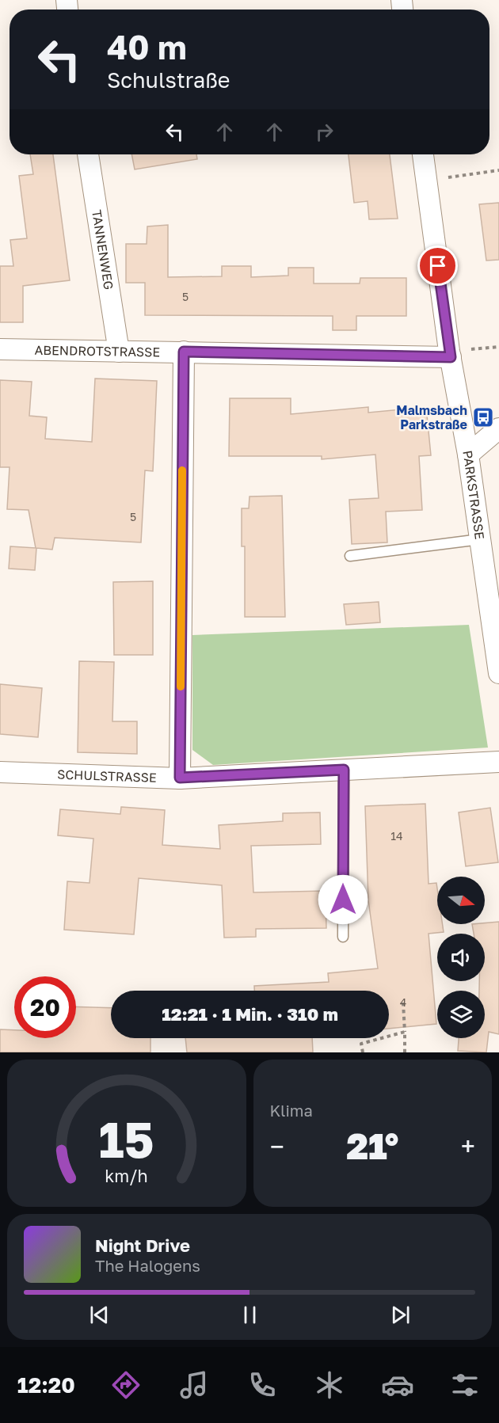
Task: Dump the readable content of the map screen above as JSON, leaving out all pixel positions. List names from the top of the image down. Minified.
{"streets":{"street":["TANNENWEG","ABENDROTSTRASSE","PARKSTRASSE","SCHULSTRASSE"]},"crossings":[["TANNENWEG","ABENDROTSTRASSE"],["ABENDROTSTRASSE","PARKSTRASSE"]],"places":{"bus stop":["Malmsbach Parkstraße"]},"house_numbers":["5","5","14","4"],"north":"right","page":{"turn":["40 m","Schulstraße"],"limit":"20","trip":"12:21 · 1 Min. · 310 m","tile":"Klima","heat":["−","21°","+"],"song":["Night Drive","The Halogens"],"tabs":"12:20","gauge":["15","km/h"]}}
